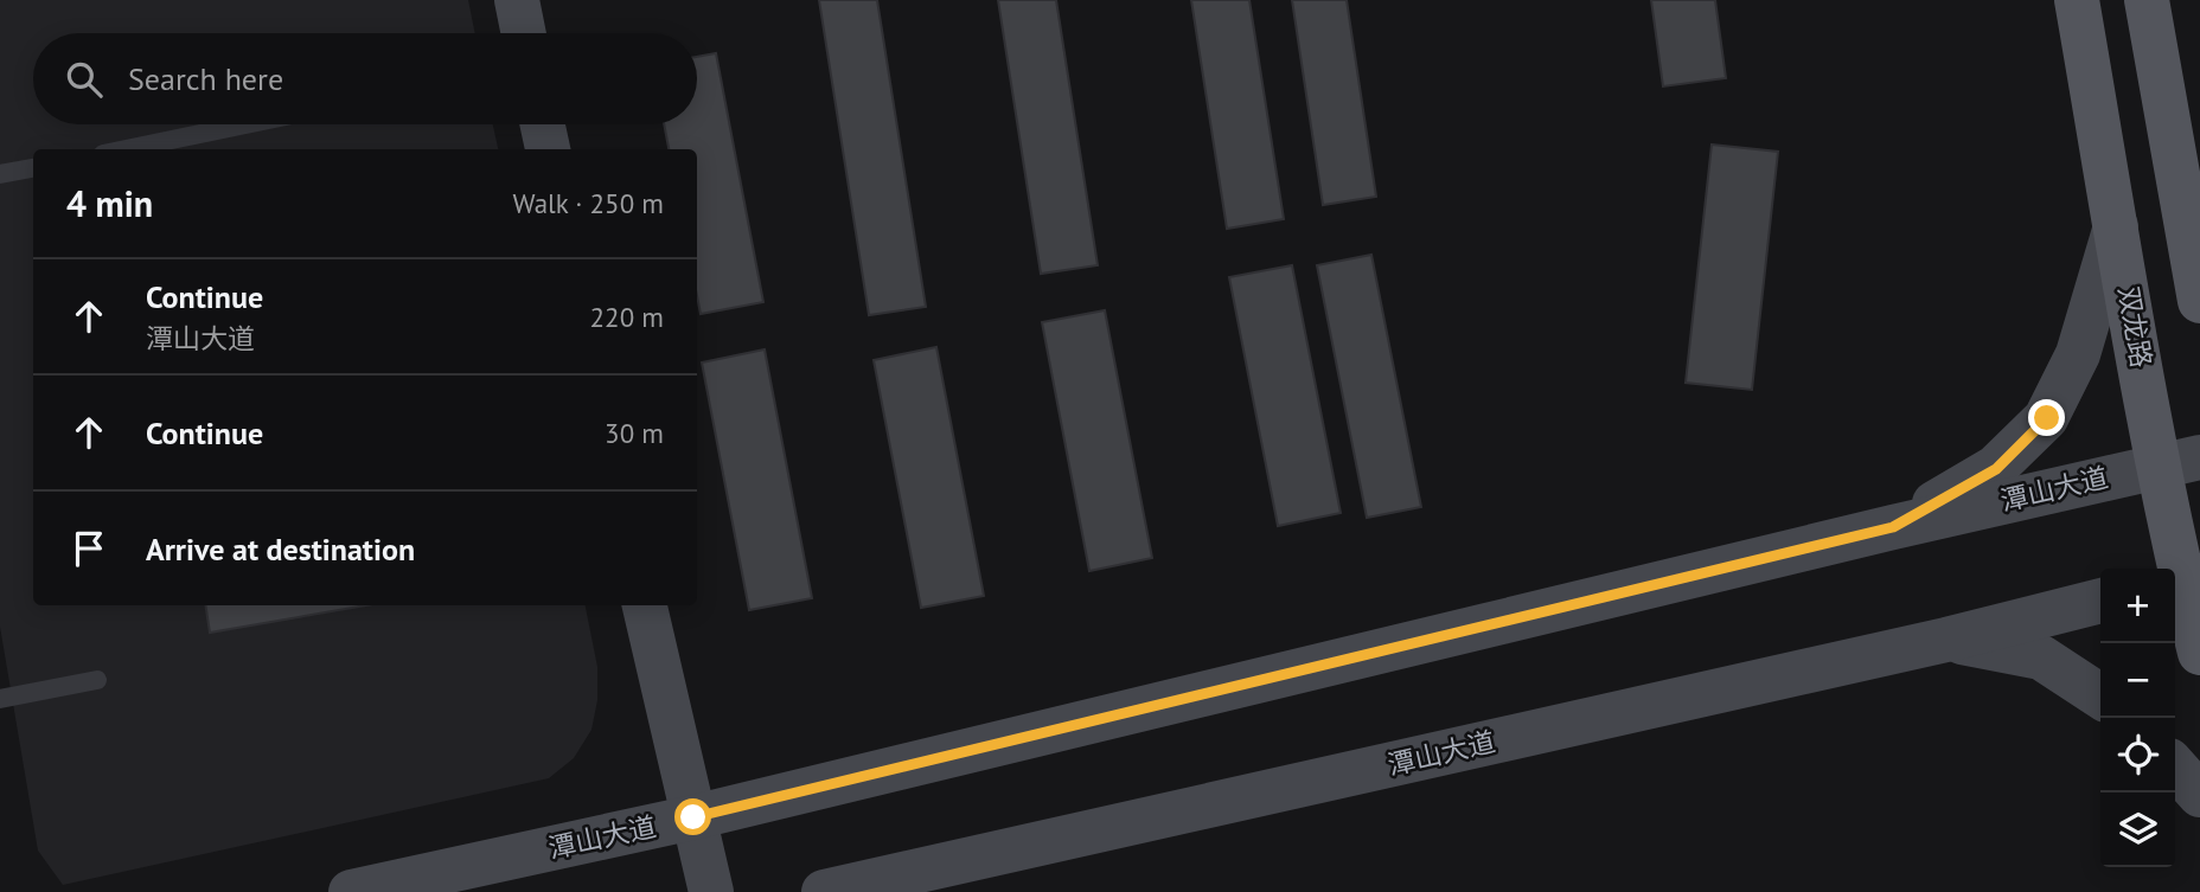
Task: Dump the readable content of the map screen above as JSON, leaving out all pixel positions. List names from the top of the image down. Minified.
{"streets":{"main road":["双龙路","潭山大道"]},"crossings":[["双龙路","潭山大道"]],"page":{"search":"Search here","heading":["4 min","Walk · 250 m"],"list":[["Continue","潭山大道","220 m"],["Continue","30 m"],"Arrive at destination"],"map_buttons":["+","−"]}}
